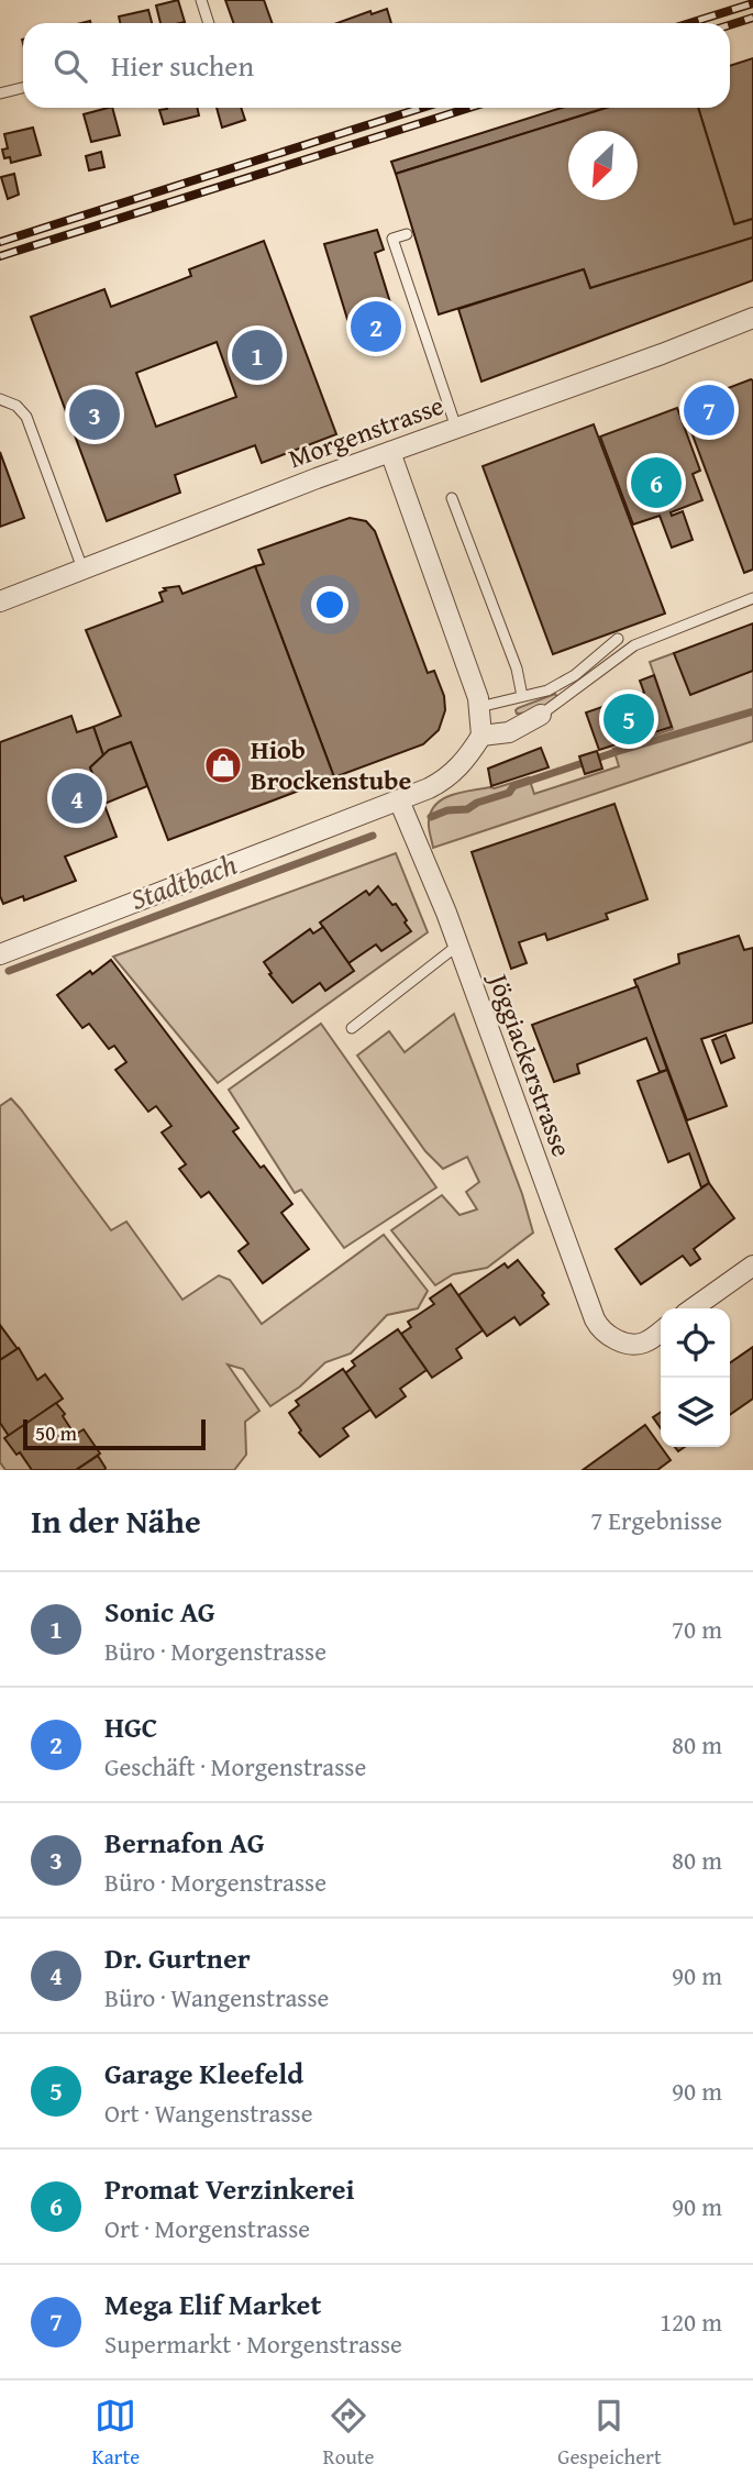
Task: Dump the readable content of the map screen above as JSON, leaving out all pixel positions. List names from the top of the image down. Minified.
{"streets":{"street":["Morgenstrasse","Jöggiackerstrasse"]},"water":["Stadtbach"],"places":{"shop":["Hiob Brockenstube"]},"scale_bar":"50 m","north":"bottom left","page":{"search":"Hier suchen","pins":["2","1","7","3","6","5","4"],"scale":"50 m","heading":["In der Nähe","7 Ergebnisse"],"list":[{"mark":"1","name":"Sonic AG","note":"Büro · Morgenstrasse","value":"70 m"},{"mark":"2","name":"HGC","note":"Geschäft · Morgenstrasse","value":"80 m"},{"mark":"3","name":"Bernafon AG","note":"Büro · Morgenstrasse","value":"80 m"},{"mark":"4","name":"Dr. Gurtner","note":"Büro · Wangenstrasse","value":"90 m"},{"mark":"5","name":"Garage Kleefeld","note":"Ort · Wangenstrasse","value":"90 m"},{"mark":"6","name":"Promat Verzinkerei","note":"Ort · Morgenstrasse","value":"90 m"},{"mark":"7","name":"Mega Elif Market","note":"Supermarkt · Morgenstrasse","value":"120 m"}],"nav":["Karte","Route","Gespeichert"]}}
